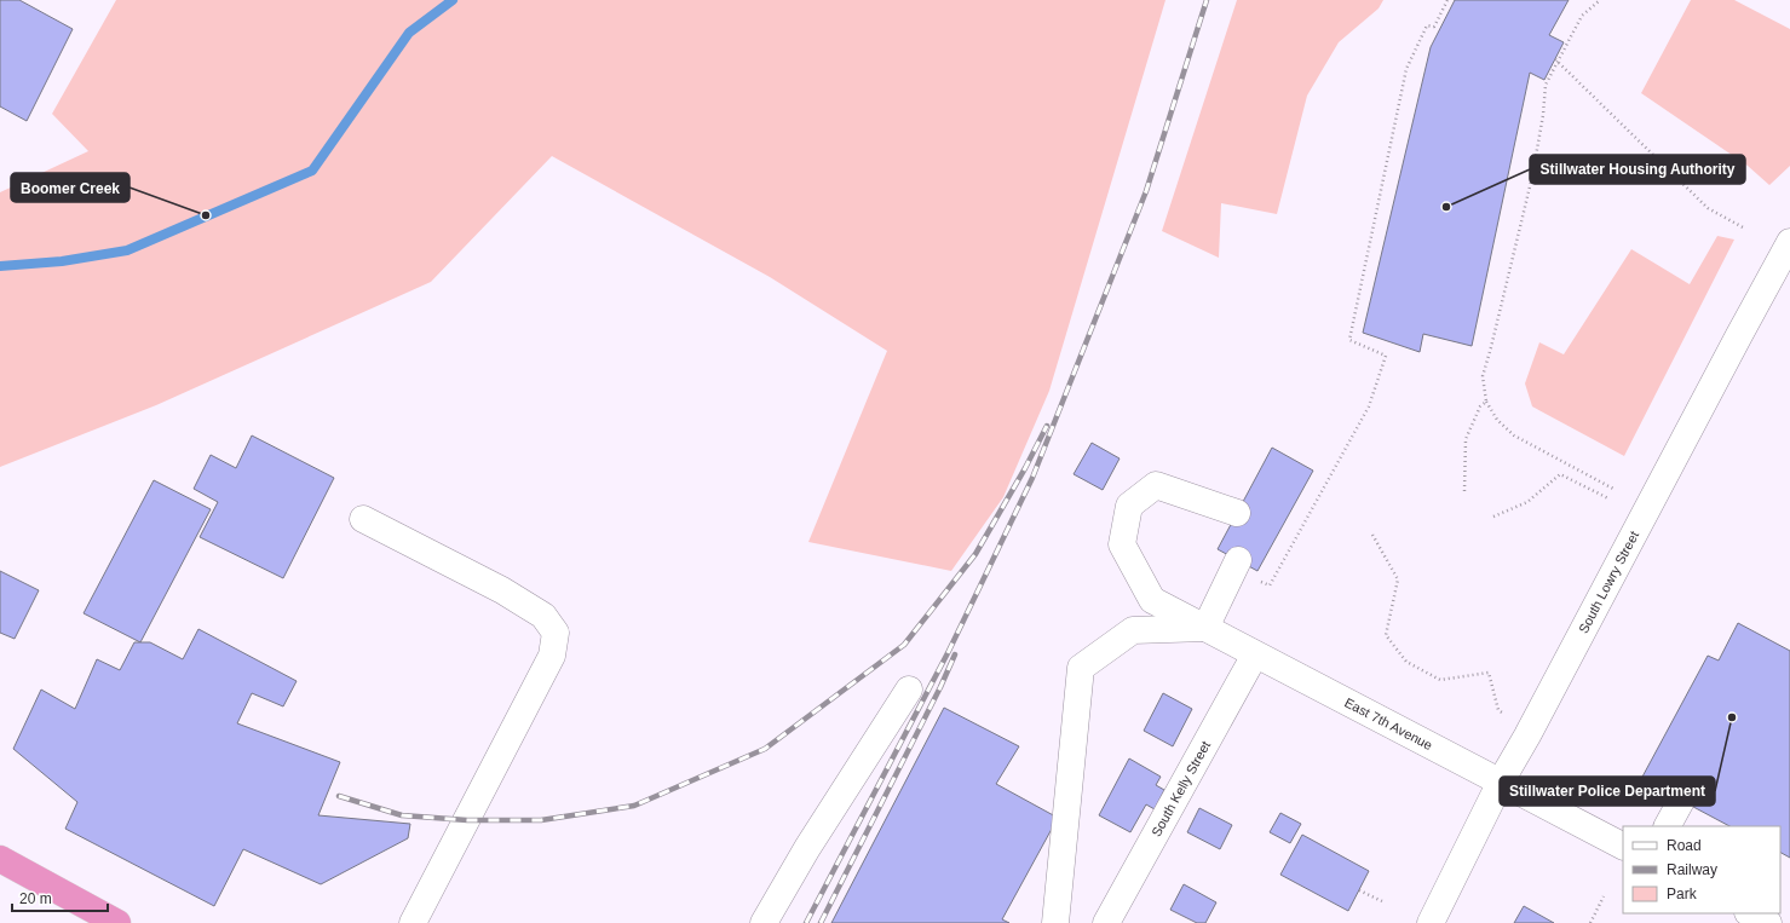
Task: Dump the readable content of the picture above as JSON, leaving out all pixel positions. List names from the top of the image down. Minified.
{"streets":{"street":["South Lowry Street","East 7th Avenue","South Kelly Street"]},"crossings":[["South Lowry Street","East 7th Avenue"],["East 7th Avenue","South Kelly Street"]],"places":["Stillwater Housing Authority","Boomer Creek","Stillwater Police Department"],"legend":["Road","Railway","Park"],"scale_bar":"20 m"}
